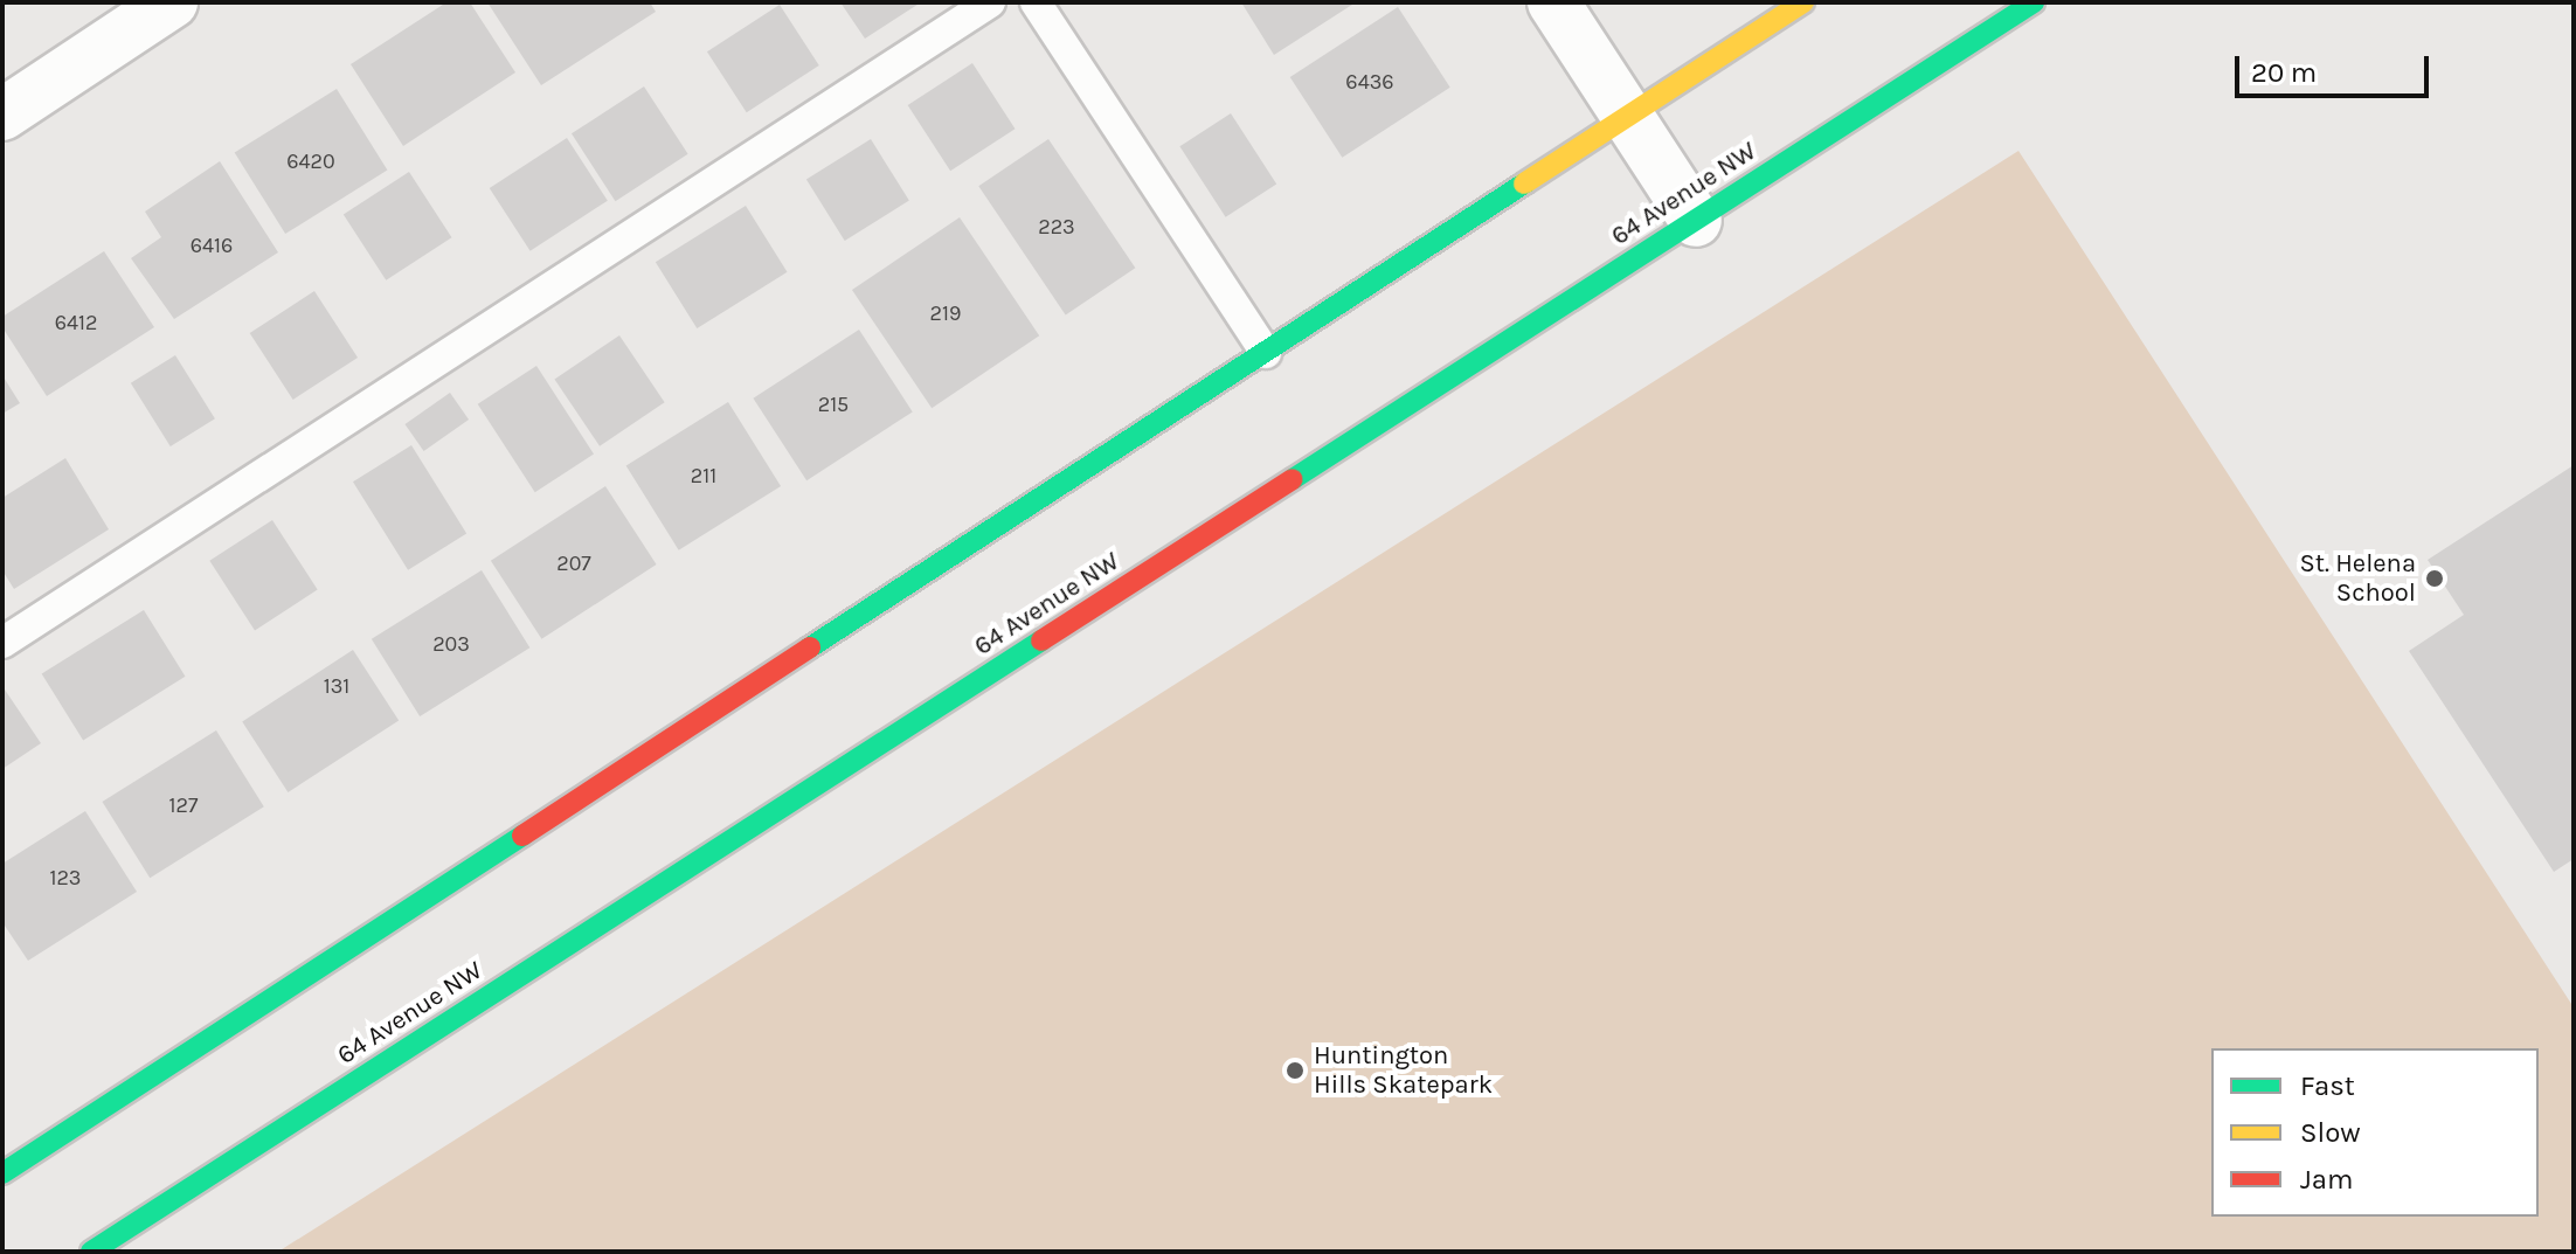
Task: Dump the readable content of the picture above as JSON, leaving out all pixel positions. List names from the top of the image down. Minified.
{"streets":{"main road":["64 Avenue NW"]},"places":["St. Helena School","Huntington Hills Skatepark"],"house_numbers":["6436","6420","223","6416","219","6412","215","211","207","203","131","127","123"],"legend":["Fast","Slow","Jam"],"scale_bar":"20 m"}
